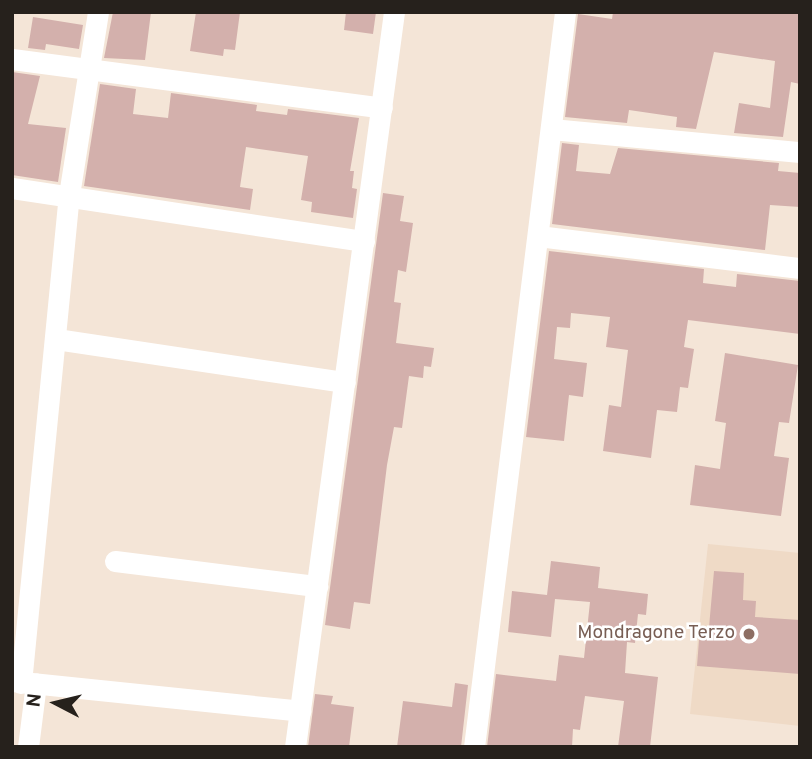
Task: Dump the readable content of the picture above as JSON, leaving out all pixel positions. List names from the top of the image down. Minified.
{"places":["Mondragone Terzo"],"north":"left"}
